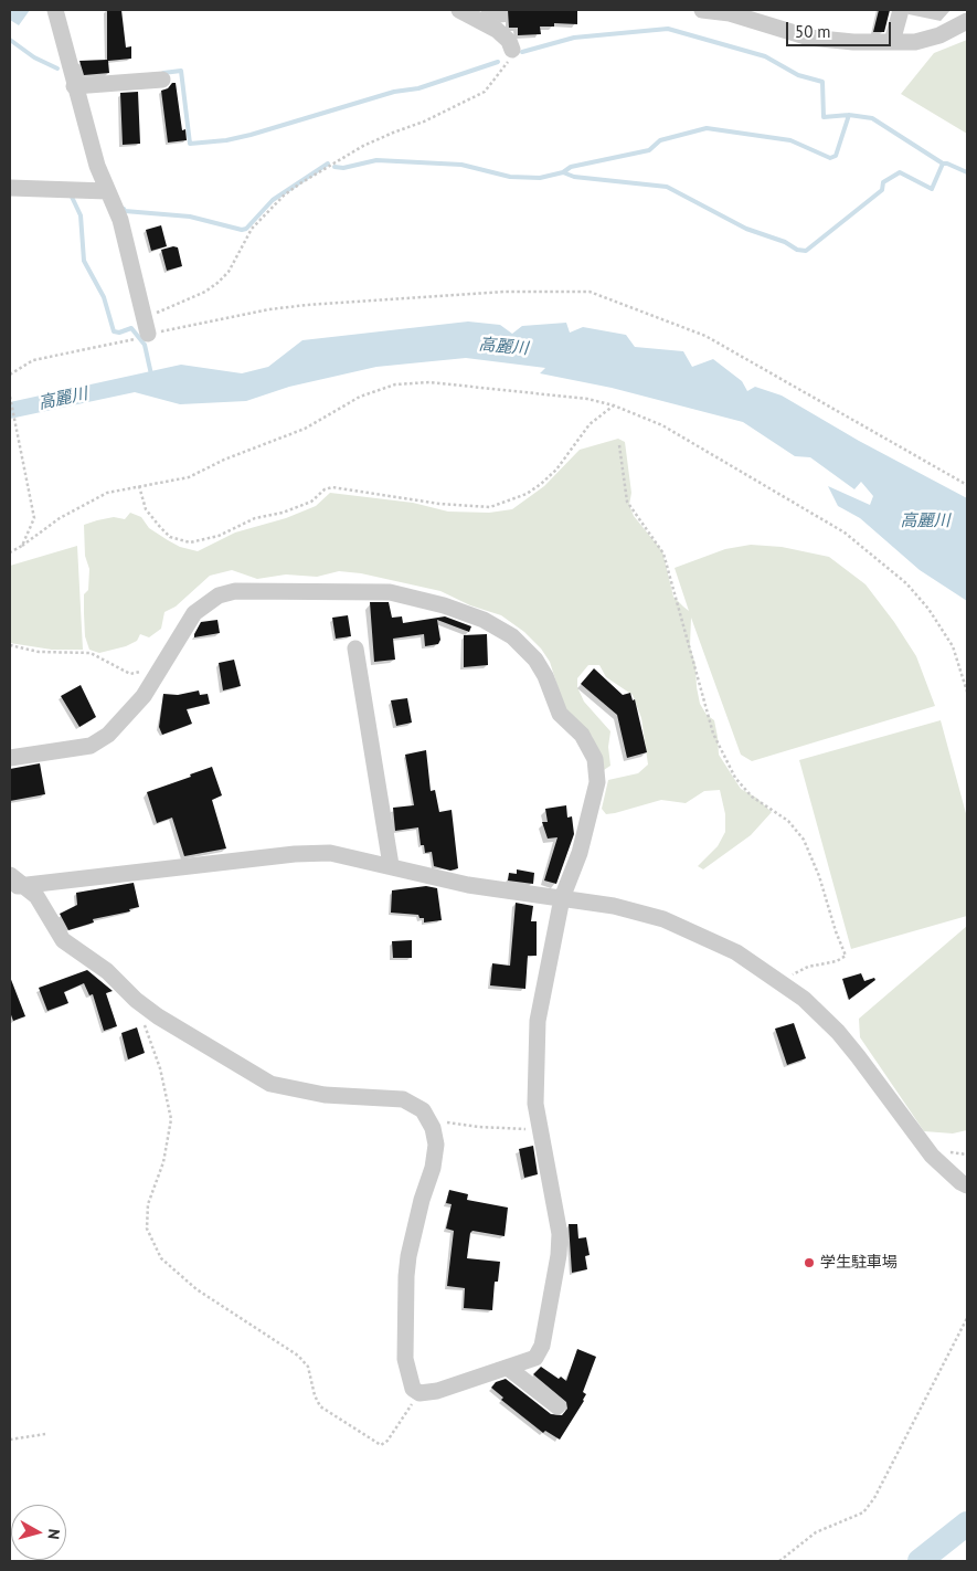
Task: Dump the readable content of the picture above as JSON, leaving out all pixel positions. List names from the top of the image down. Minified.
{"water":["高麗川"],"places":["学生駐車場"],"scale_bar":"50 m","north":"right"}
